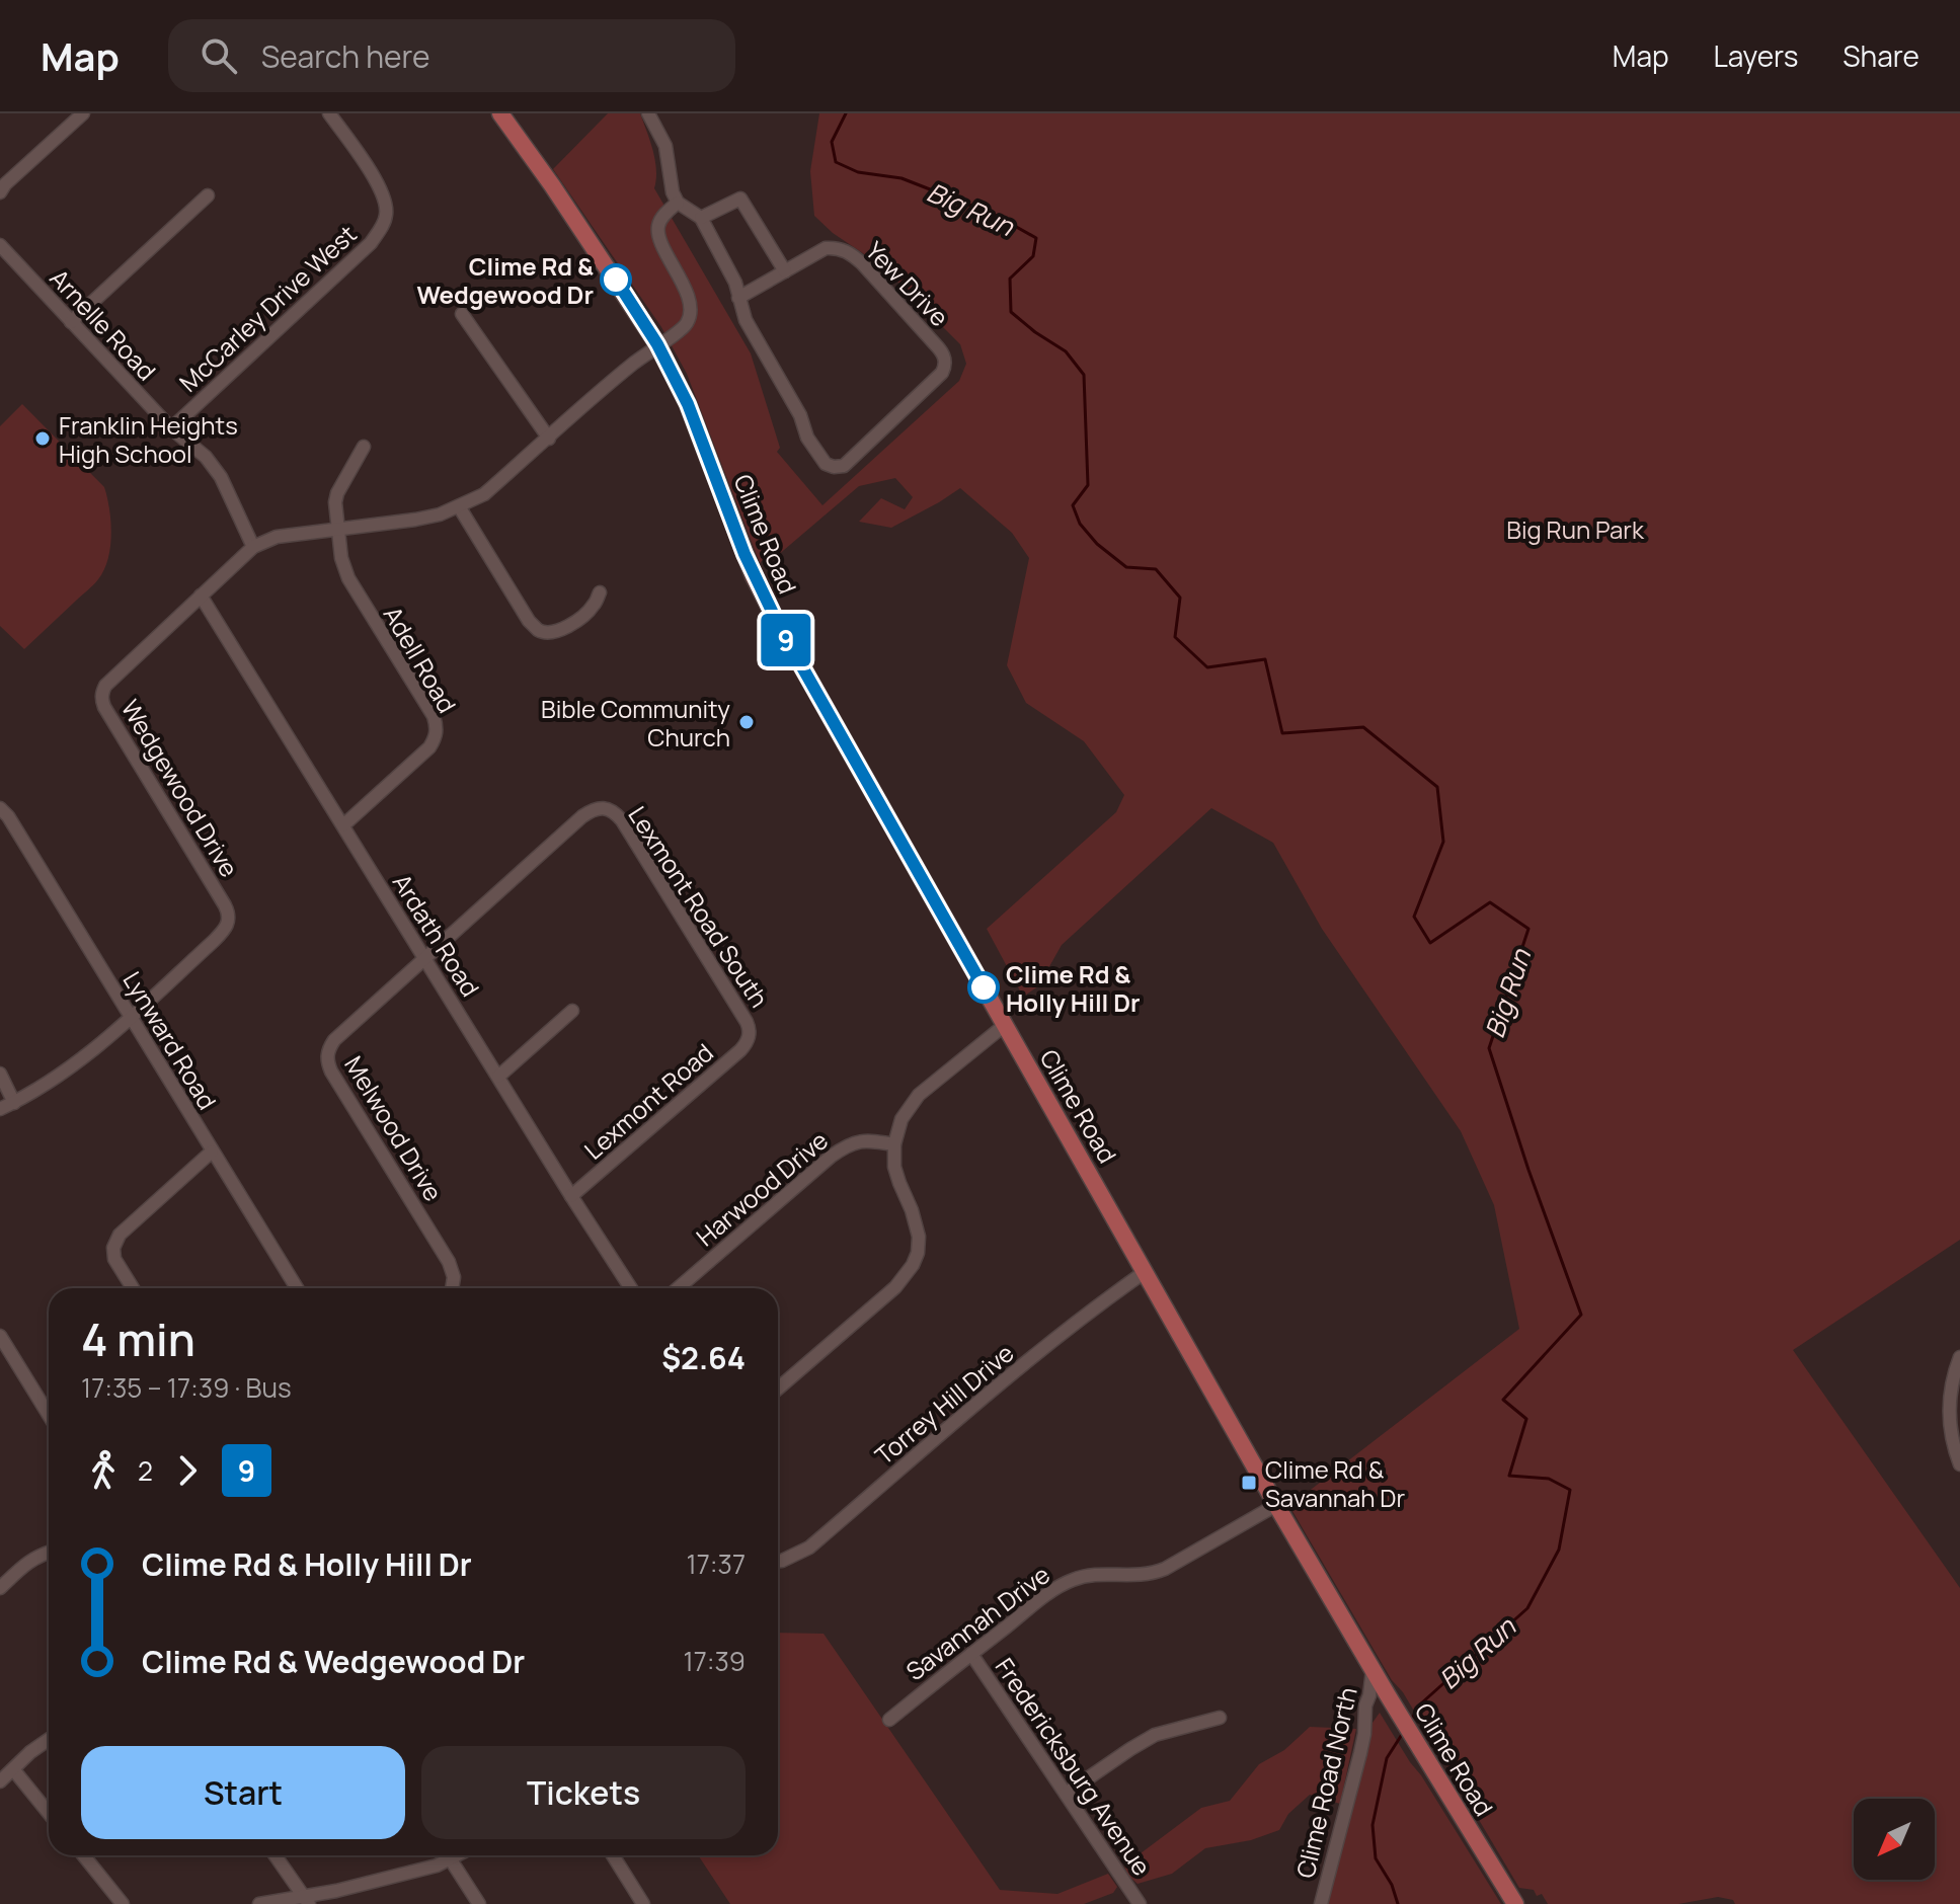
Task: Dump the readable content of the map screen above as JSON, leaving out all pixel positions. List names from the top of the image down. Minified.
{"streets":{"main road":["Clime Road"],"street":["Yew Drive","McCarley Drive West","Arnelle Road","Adell Road","Wedgewood Drive","Lexmont Road South","Ardath Road","Lynward Road","Lexmont Road","Melwood Drive","Harwood Drive","Torrey Hill Drive","Savannah Drive","Fredericksburg Avenue","Clime Road North"]},"crossings":[["McCarley Drive West","Arnelle Road"],["Arnelle Road","Wedgewood Drive"],["Clime Road","Wedgewood Drive"],["Clime Road","Torrey Hill Drive"],["Clime Road","Savannah Drive"],["Clime Road","Clime Road North"],["Adell Road","Wedgewood Drive"],["Adell Road","Ardath Road"],["Wedgewood Drive","Ardath Road"],["Wedgewood Drive","Lynward Road"],["Lexmont Road South","Lexmont Road"],["Lexmont Road South","Melwood Drive"],["Ardath Road","Lexmont Road"],["Ardath Road","Melwood Drive"],["Savannah Drive","Fredericksburg Avenue"]],"water":["Big Run"],"parks":["Big Run Park"],"places":{"other":["Clime Rd & Wedgewood Dr","Franklin Heights High School","Bible Community Church","Clime Rd & Holly Hill Dr"],"transit":["Clime Rd & Savannah Dr"]},"lines":["bus line 9"],"north":"bottom left","page":{"header":"Map","search":"Search here","nav":["Map","Layers","Share"],"on_map":"9","heading":["4 min","17:35 – 17:39 · Bus","$2.64"],"legs":["2","9"],"list":[{"name":"Clime Rd & Holly Hill Dr","value":"17:37"},{"name":"Clime Rd & Wedgewood Dr","value":"17:39"}],"buttons":["Start","Tickets"]}}
